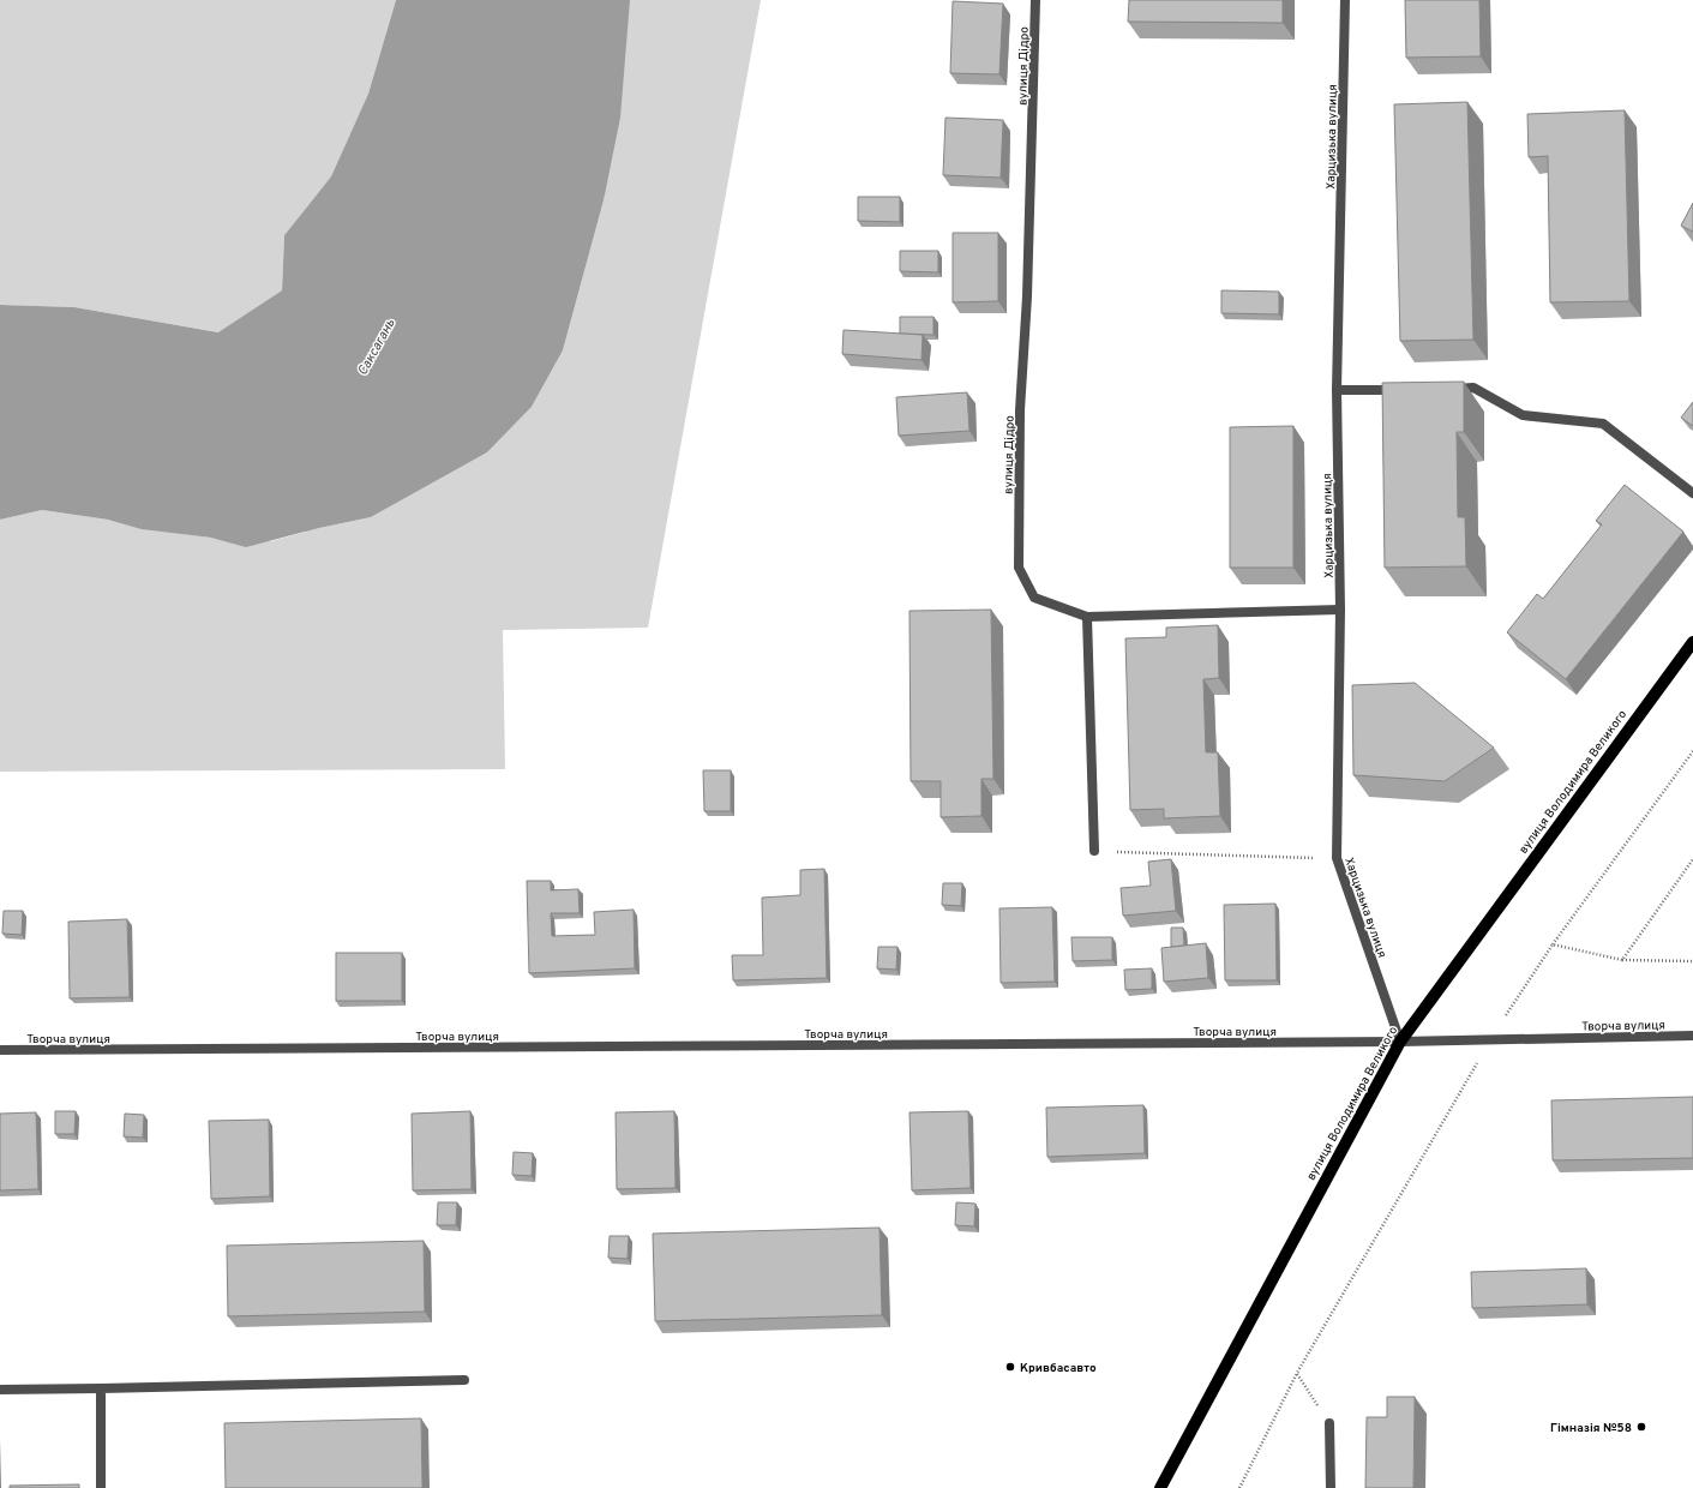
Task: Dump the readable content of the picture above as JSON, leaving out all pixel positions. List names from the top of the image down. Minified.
{"streets":{"main road":["вулиця Володимира Великого"],"street":["вулиця Дідро","Харцизька вулиця","Творча вулиця"]},"crossings":[["вулиця Дідро","Харцизька вулиця"],["Харцизька вулиця","вулиця Володимира Великого"],["Харцизька вулиця","Творча вулиця"],["вулиця Володимира Великого","Творча вулиця"]],"water":["Саксагань"],"places":["Кривбасавто","Гімназія №58"]}
